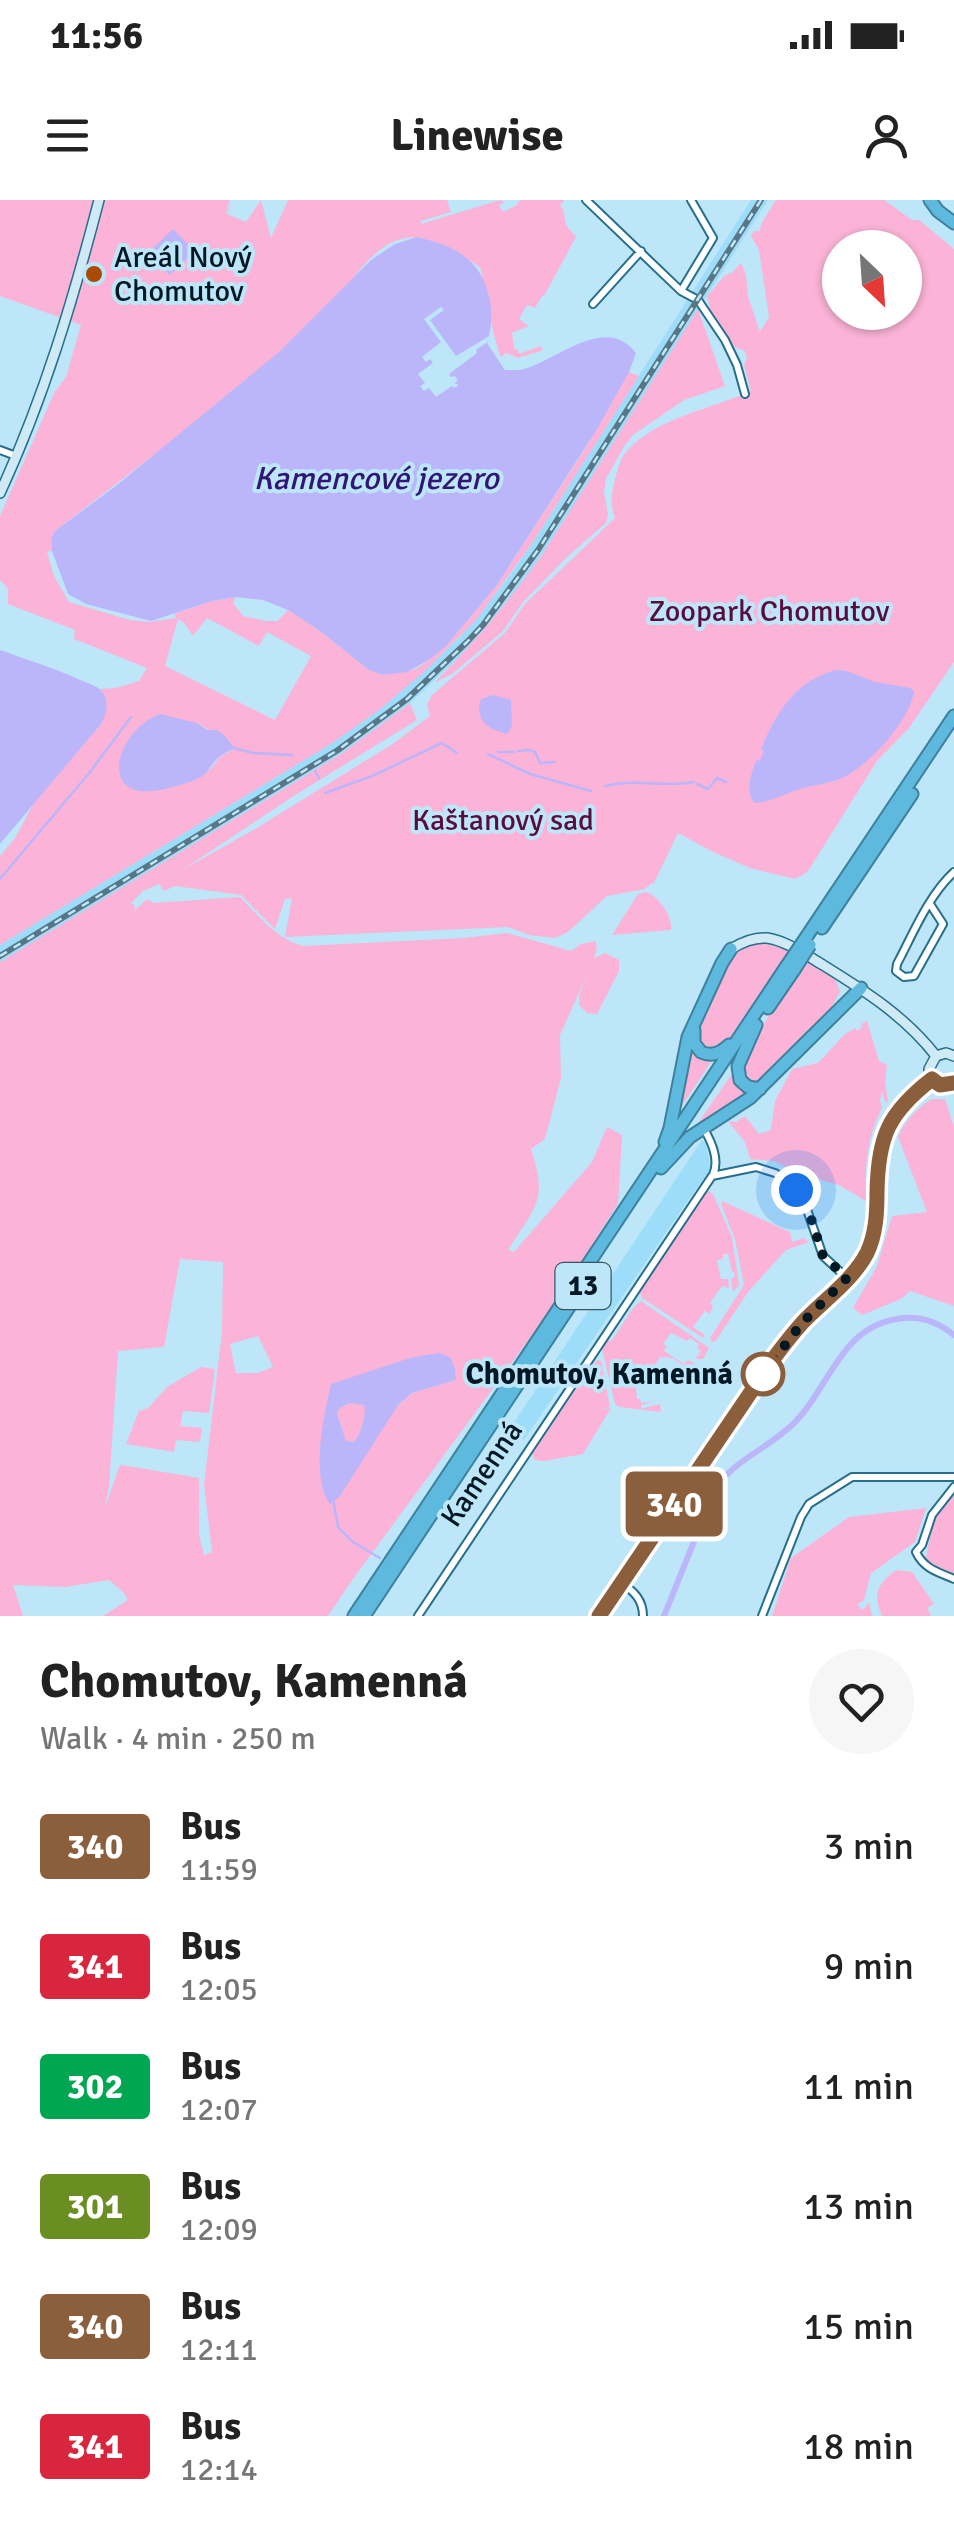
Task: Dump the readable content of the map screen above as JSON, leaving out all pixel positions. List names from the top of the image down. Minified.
{"streets":{"highway":["13"],"street":["Kamenná"]},"water":["Kamencové jezero"],"parks":["Zoopark Chomutov","Kaštanový sad"],"places":["Areál Nový Chomutov","Chomutov, Kamenná"],"lines":["bus line 340"],"north":"bottom right","page":{"status":"11:56","header":"Linewise","on_map":"340","heading":["Chomutov, Kamenná","Walk · 4 min · 250 m"],"list":[{"mark":"340","name":"Bus","note":"11:59","value":"3 min"},{"mark":"341","name":"Bus","note":"12:05","value":"9 min"},{"mark":"302","name":"Bus","note":"12:07","value":"11 min"},{"mark":"301","name":"Bus","note":"12:09","value":"13 min"},{"mark":"340","name":"Bus","note":"12:11","value":"15 min"},{"mark":"341","name":"Bus","note":"12:14","value":"18 min"}]}}
